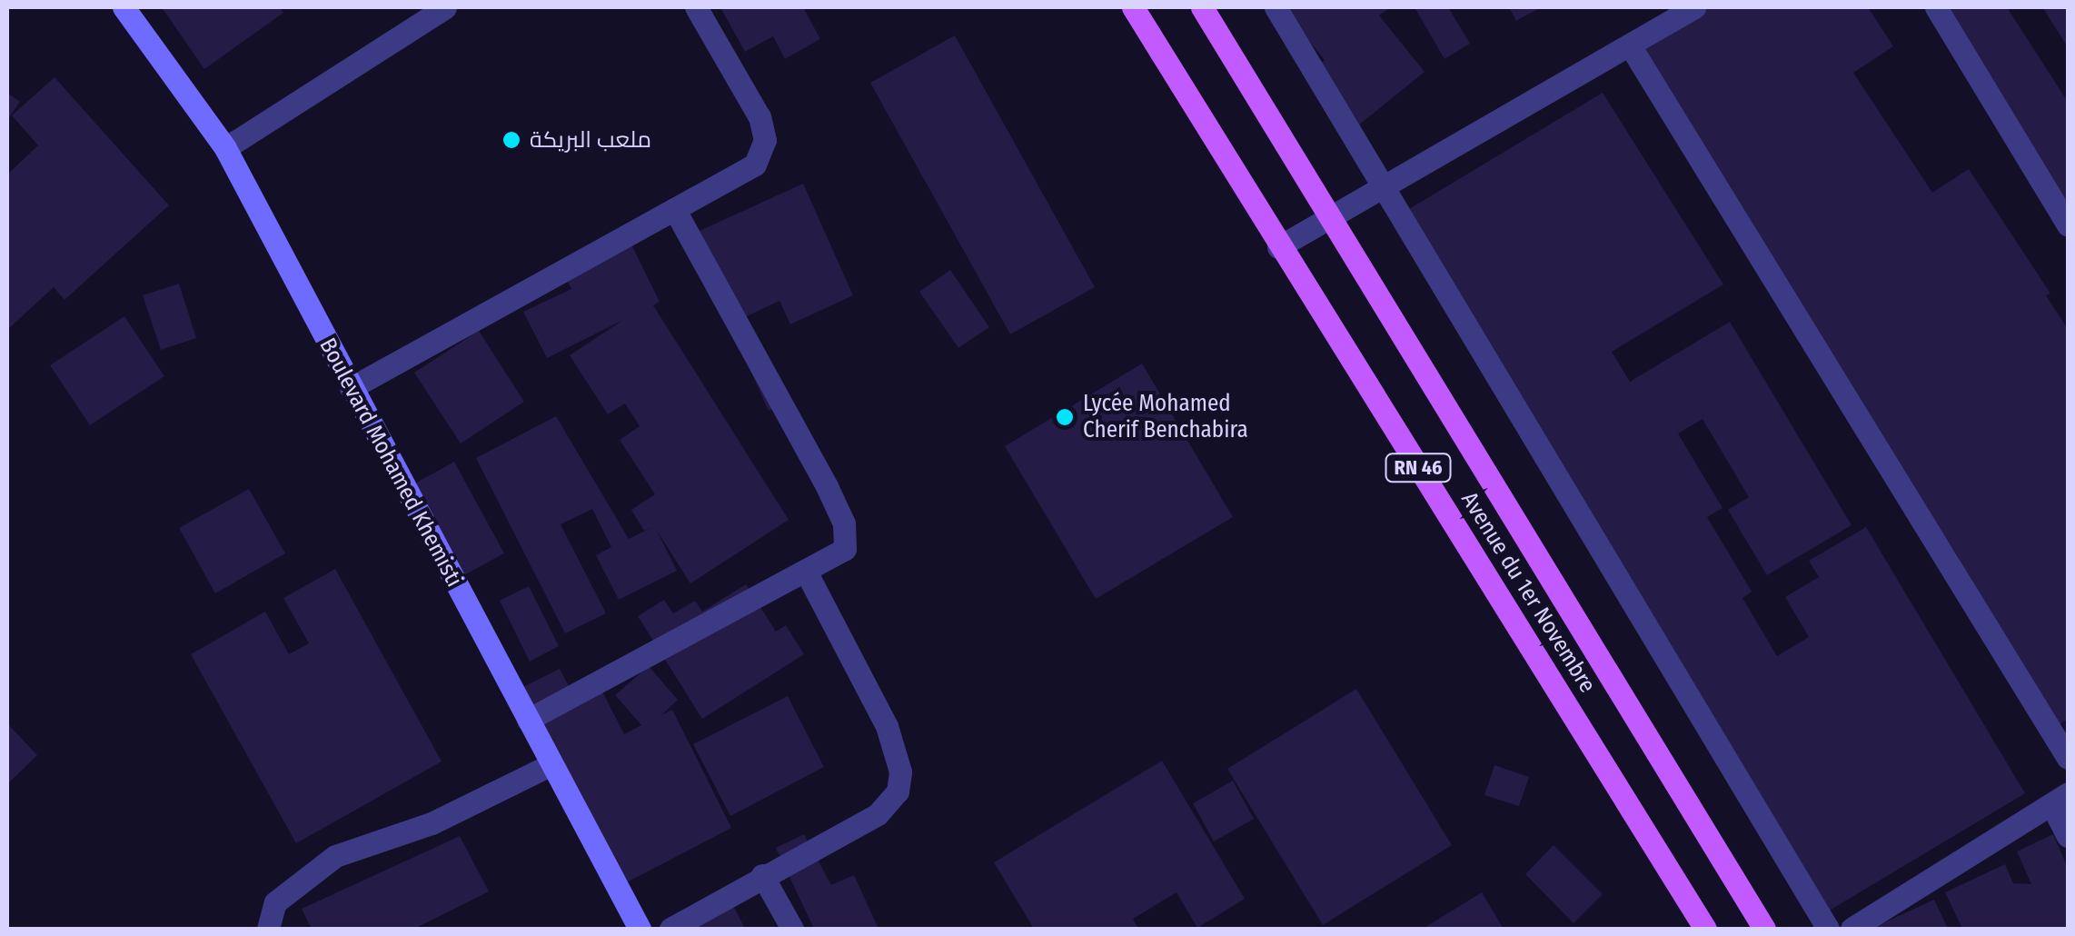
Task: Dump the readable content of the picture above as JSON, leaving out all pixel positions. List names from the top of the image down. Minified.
{"streets":{"main road":["Boulevard Mohamed Khemisti","RN 46","Avenue du 1er Novembre"]},"places":["ملعب البريكة","Lycée Mohamed Cherif Benchabira"]}
